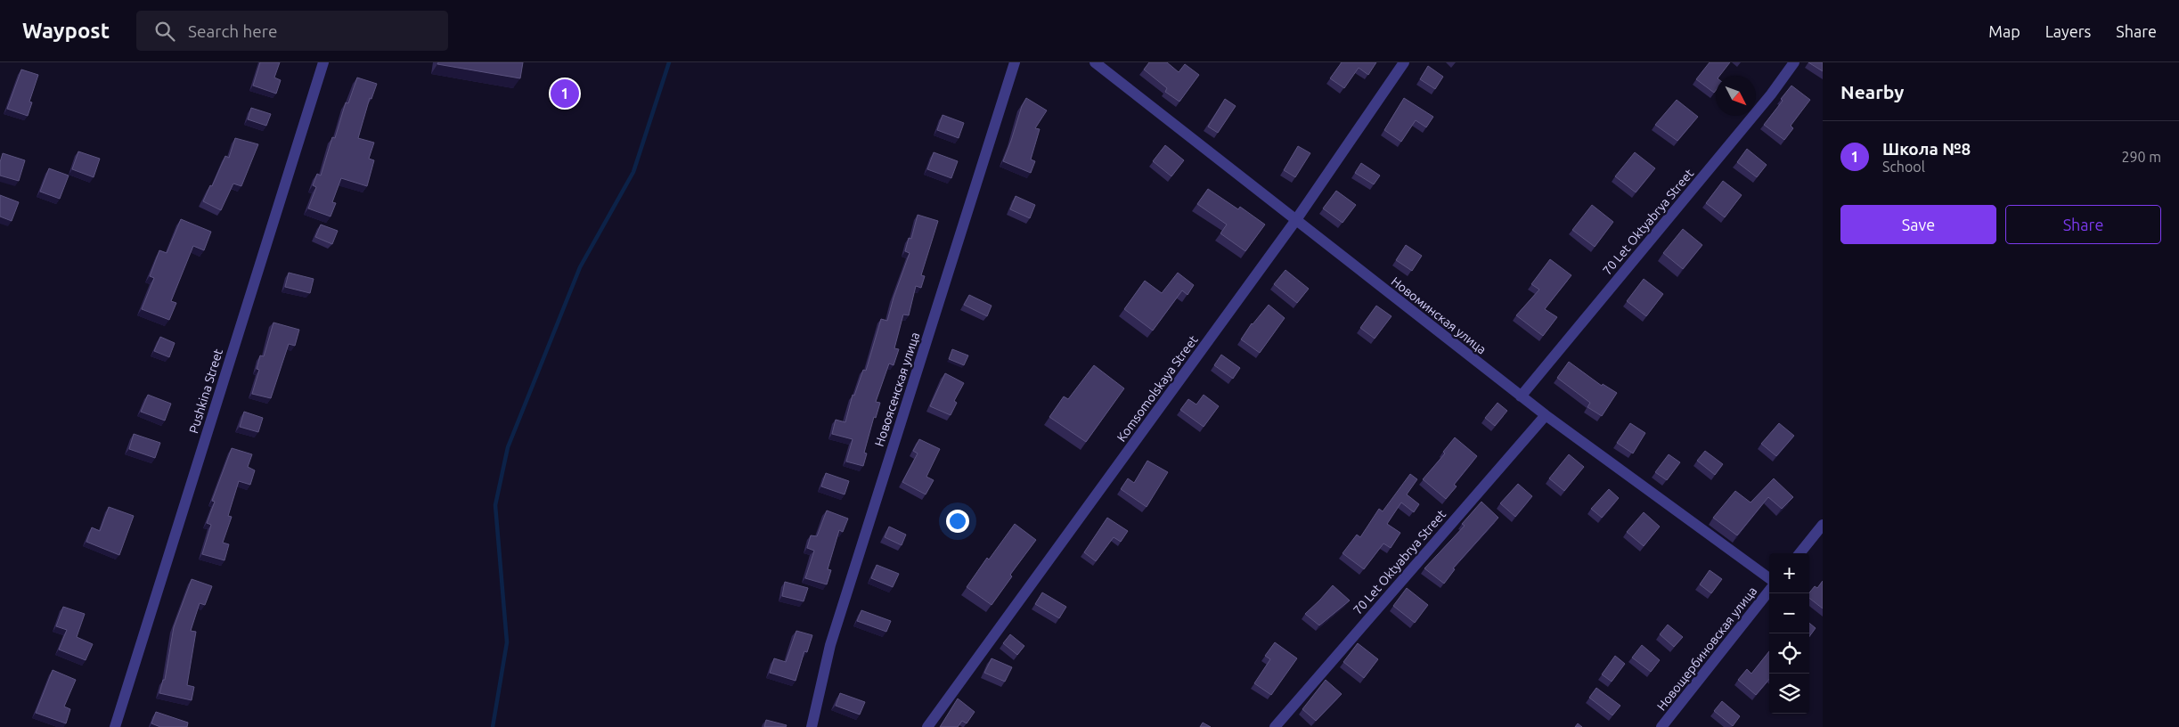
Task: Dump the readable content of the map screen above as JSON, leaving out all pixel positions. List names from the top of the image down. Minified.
{"streets":{"street":["70 Let Oktyabrya Street","Новоминская улица","Komsomolskaya Street","Новоясенская улица","Pushkina Street","Новощербиновская улица"]},"crossings":[["70 Let Oktyabrya Street","Новоминская улица"],["Новоминская улица","Komsomolskaya Street"]],"north":"bottom right","page":{"header":"Waypost","search":"Search here","nav":["Map","Layers","Share"],"heading":"Nearby","pins":"1","list":[{"mark":"1","name":"Школа №8","note":"School","value":"290 m"}],"buttons":["Save","Share"],"map_buttons":["+","−"]}}
